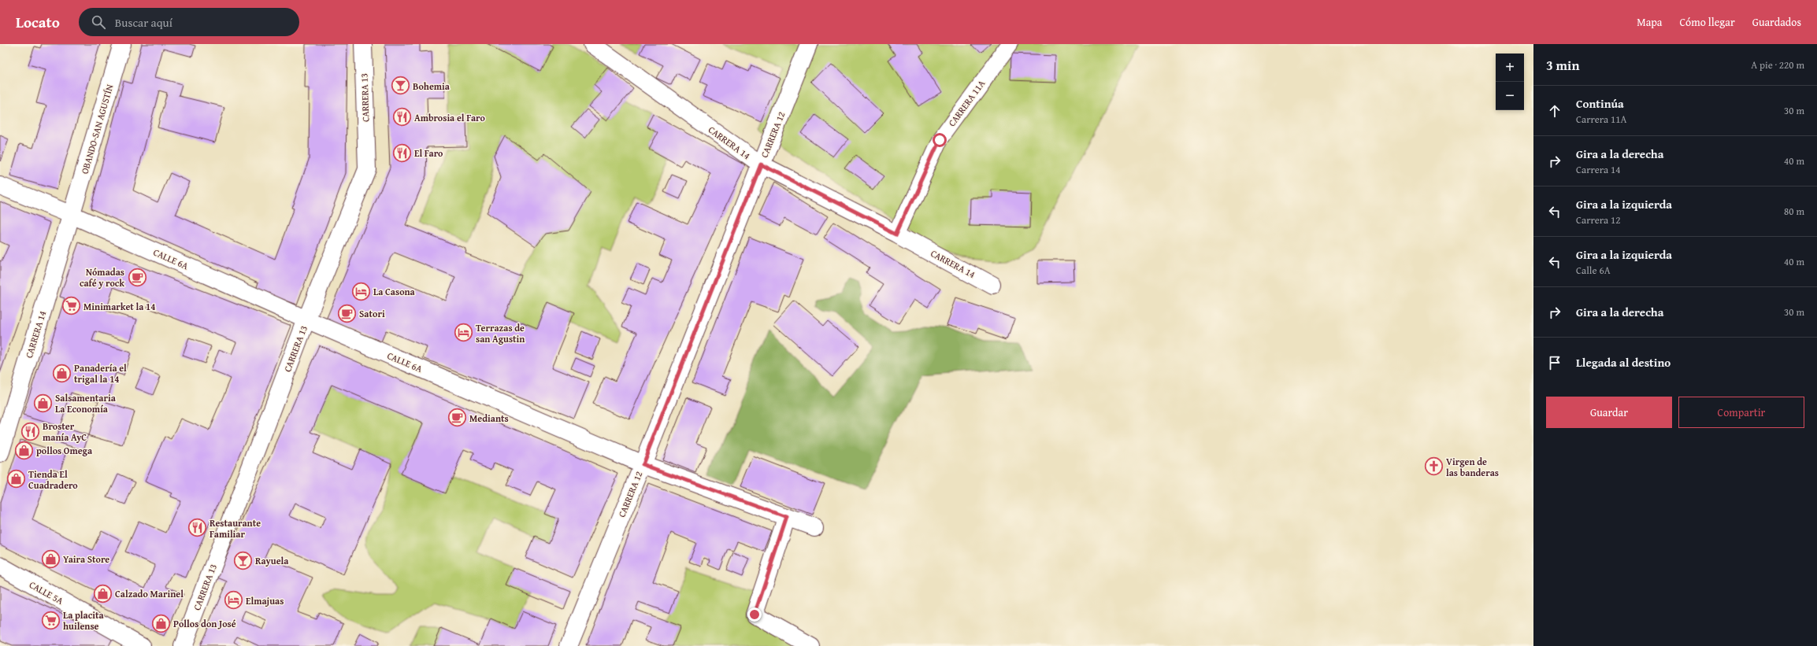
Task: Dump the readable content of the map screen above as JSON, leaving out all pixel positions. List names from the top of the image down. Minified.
{"streets":{"street":["CARRERA 13","CARRERA 11A","OBANDO-SAN AGUSTÍN","CARRERA 12","CARRERA 14","CALLE 6A","CALLE 5A"]},"crossings":[["CARRERA 13","CALLE 6A"],["CARRERA 11A","CARRERA 14"],["OBANDO-SAN AGUSTÍN","CARRERA 14"],["OBANDO-SAN AGUSTÍN","CALLE 6A"],["CARRERA 12","CARRERA 14"],["CARRERA 12","CALLE 6A"],["CARRERA 14","CALLE 6A"]],"places":{"bar":["Bohemia","Rayuela"],"restaurant":["Ambrosia el Faro","El Faro","Broster manía AyC","Restaurante Familiar"],"cafe":["Nómadas café y rock","Satori","Mediants"],"hotel":["La Casona","Terrazas de san Agustin","Elmajuas"],"supermarket":["Minimarket la 14","La placita huilense"],"shop":["Panadería el trigal la 14","Salsamentaria La Economía","pollos Omega","Tienda El Cuadradero","Yaira Store","Calzado Marinel","Pollos don José"],"church":["Virgen de las banderas"]},"page":{"header":"Locato","search":"Buscar aquí","nav":["Mapa","Cómo llegar","Guardados"],"heading":["3 min","A pie · 220 m"],"map_buttons":["+","−"],"list":[["Continúa","Carrera 11A","30 m"],["Gira a la derecha","Carrera 14","40 m"],["Gira a la izquierda","Carrera 12","80 m"],["Gira a la izquierda","Calle 6A","40 m"],["Gira a la derecha","30 m"],"Llegada al destino"],"buttons":["Guardar","Compartir"]}}
